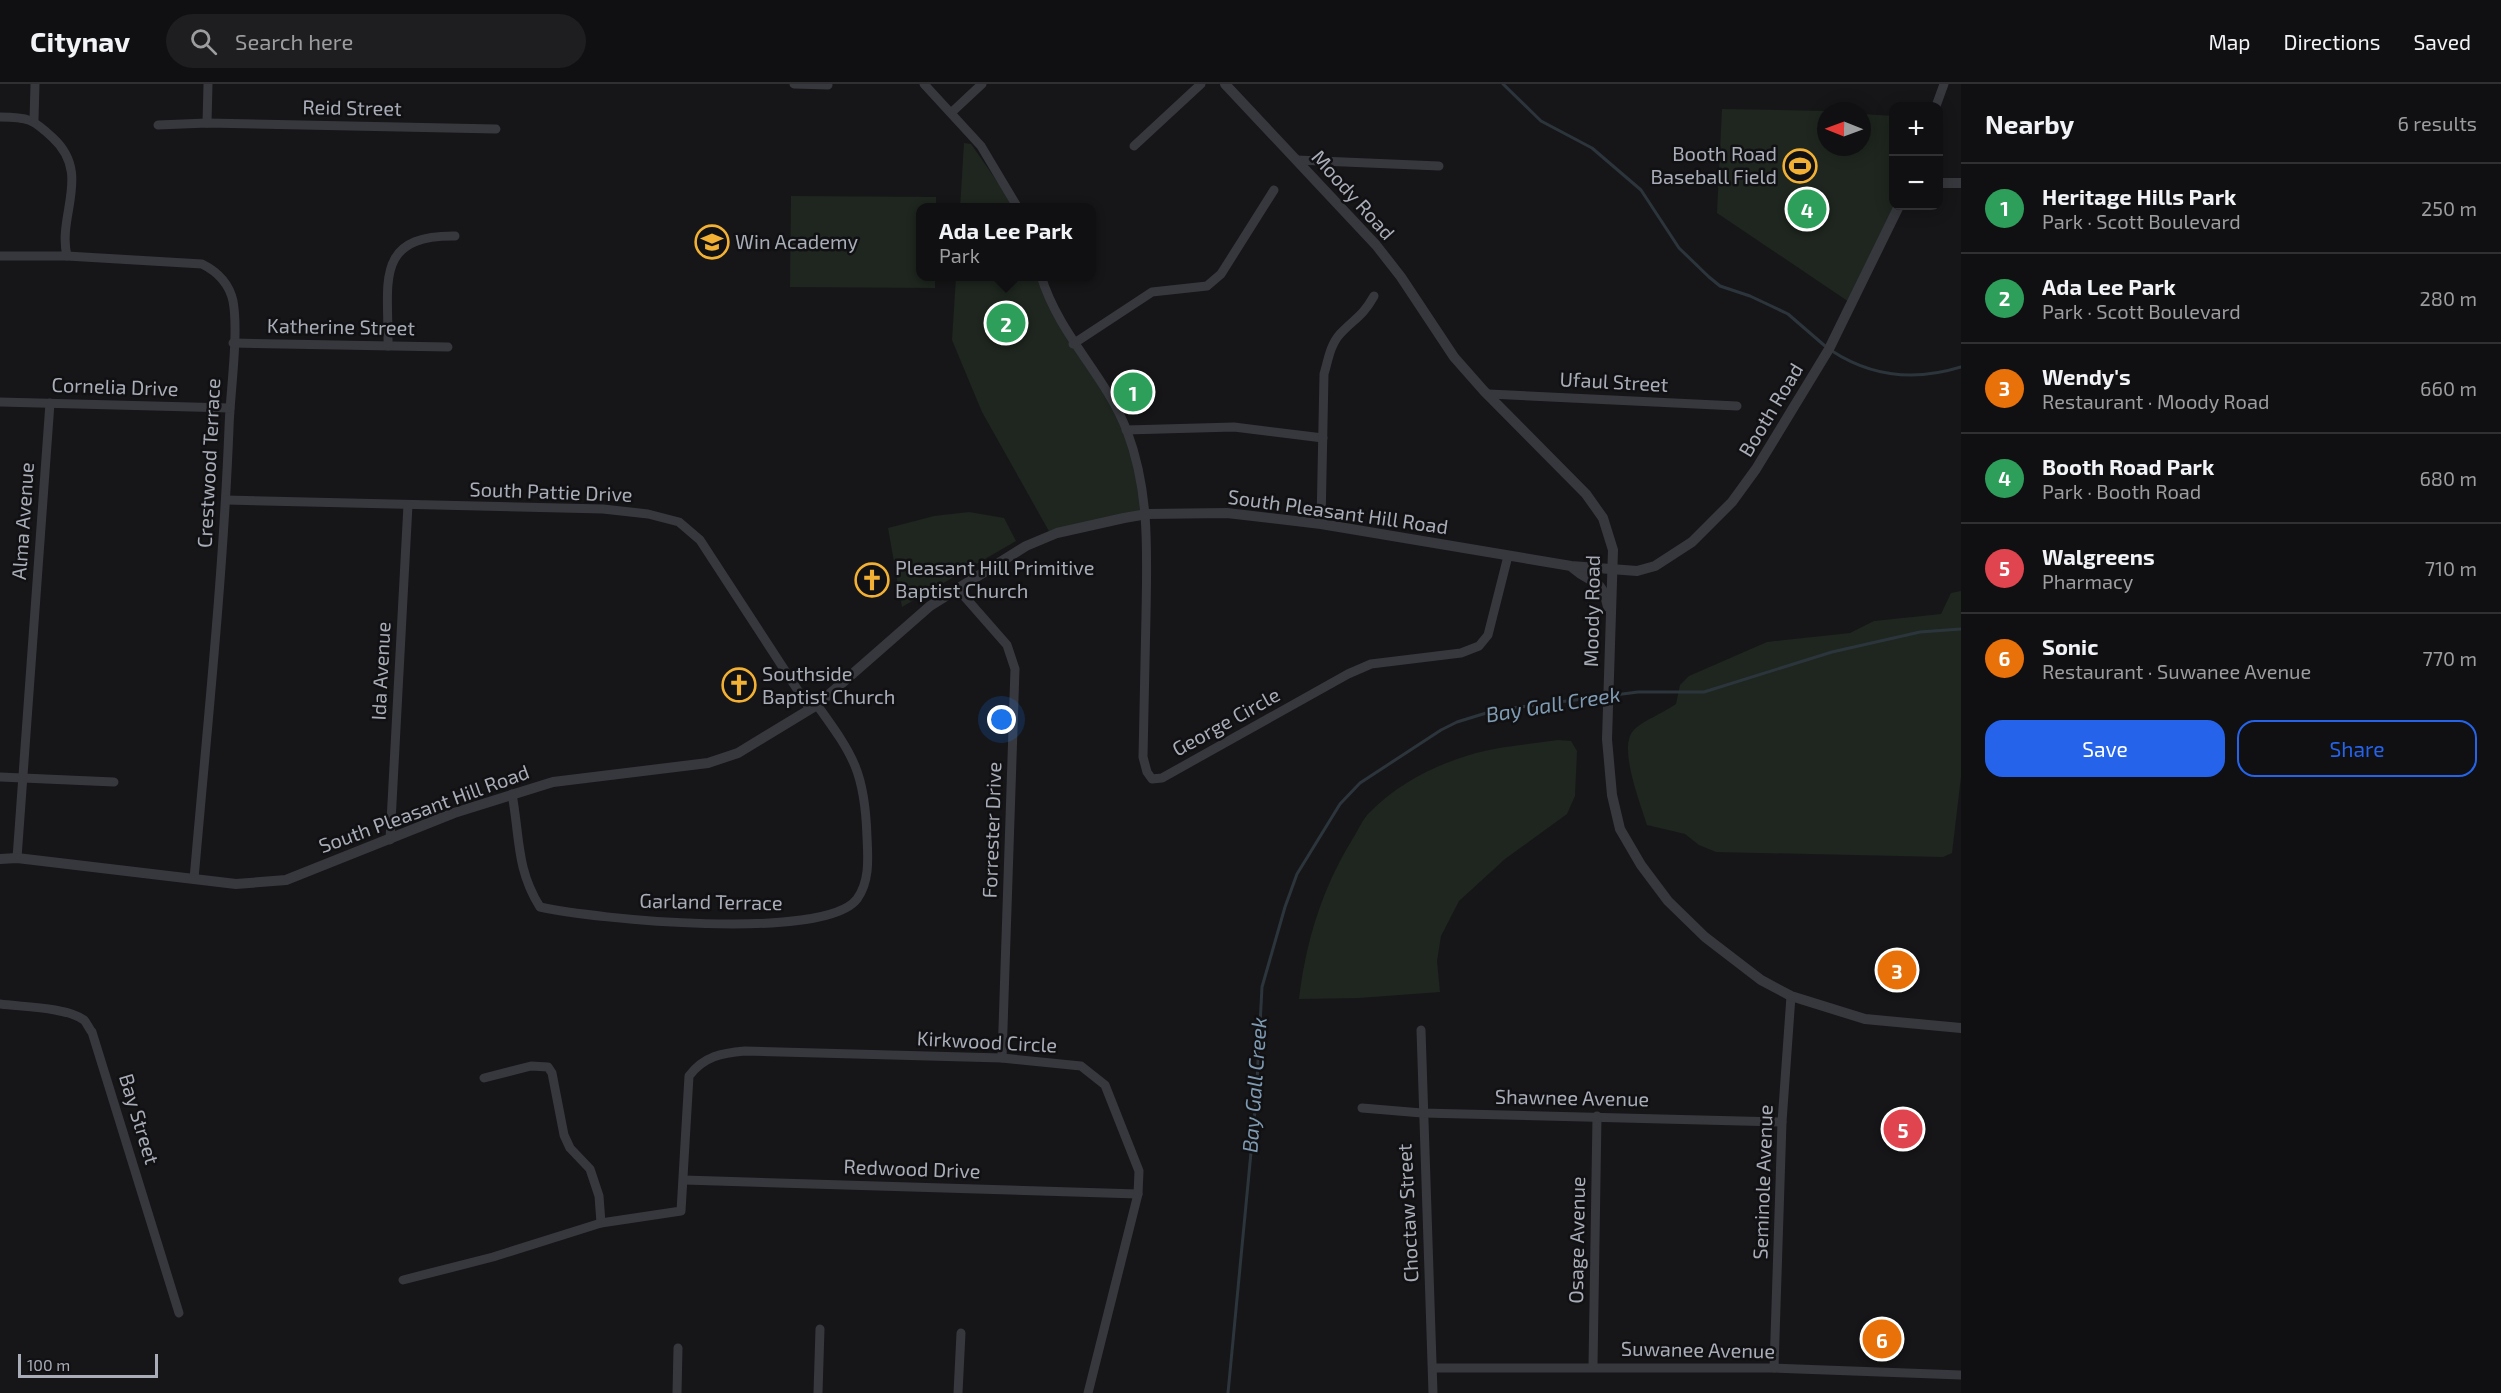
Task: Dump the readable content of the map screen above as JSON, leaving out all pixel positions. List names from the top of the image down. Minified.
{"streets":{"street":["Reid Street","Moody Road","Katherine Street","Ufaul Street","Cornelia Drive","Booth Road","Crestwood Terrace","South Pattie Drive","South Pleasant Hill Road","Alma Avenue","Ida Avenue","George Circle","Forrester Drive","Garland Terrace","Kirkwood Circle","Shawnee Avenue","Bay Street","Redwood Drive","Seminole Avenue","Choctaw Street","Osage Avenue","Suwanee Avenue"]},"crossings":[["Moody Road","Ufaul Street"],["Moody Road","Booth Road"],["Moody Road","South Pleasant Hill Road"],["Moody Road","Seminole Avenue"],["Katherine Street","Crestwood Terrace"],["Cornelia Drive","Crestwood Terrace"],["Cornelia Drive","Alma Avenue"],["Booth Road","South Pleasant Hill Road"],["Crestwood Terrace","South Pattie Drive"],["Crestwood Terrace","South Pleasant Hill Road"],["South Pattie Drive","South Pleasant Hill Road"],["South Pattie Drive","Ida Avenue"],["South Pattie Drive","Garland Terrace"],["South Pleasant Hill Road","Alma Avenue"],["South Pleasant Hill Road","Ida Avenue"],["South Pleasant Hill Road","George Circle"],["South Pleasant Hill Road","Forrester Drive"],["South Pleasant Hill Road","Garland Terrace"],["Forrester Drive","Kirkwood Circle"],["Kirkwood Circle","Redwood Drive"],["Shawnee Avenue","Seminole Avenue"],["Shawnee Avenue","Choctaw Street"],["Shawnee Avenue","Osage Avenue"],["Seminole Avenue","Suwanee Avenue"],["Choctaw Street","Suwanee Avenue"],["Osage Avenue","Suwanee Avenue"]],"water":["Bay Gall Creek"],"places":{"sports":["Booth Road Baseball Field"],"school or university":["Win Academy"],"church":["Pleasant Hill Primitive Baptist Church","Southside Baptist Church"]},"scale_bar":"100 m","north":"left","page":{"header":"Citynav","search":"Search here","nav":["Map","Directions","Saved"],"heading":["Nearby","6 results"],"map_buttons":["+","−"],"list":[{"mark":"1","name":"Heritage Hills Park","note":"Park · Scott Boulevard","value":"250 m"},{"mark":"2","name":"Ada Lee Park","note":"Park · Scott Boulevard","value":"280 m"},{"mark":"3","name":"Wendy's","note":"Restaurant · Moody Road","value":"660 m"},{"mark":"4","name":"Booth Road Park","note":"Park · Booth Road","value":"680 m"},{"mark":"5","name":"Walgreens","note":"Pharmacy","value":"710 m"},{"mark":"6","name":"Sonic","note":"Restaurant · Suwanee Avenue","value":"770 m"}],"pins":["4","2","1","3","5","6"],"popup":["Ada Lee Park","Park"],"buttons":["Save","Share"],"scale":"100 m"}}
